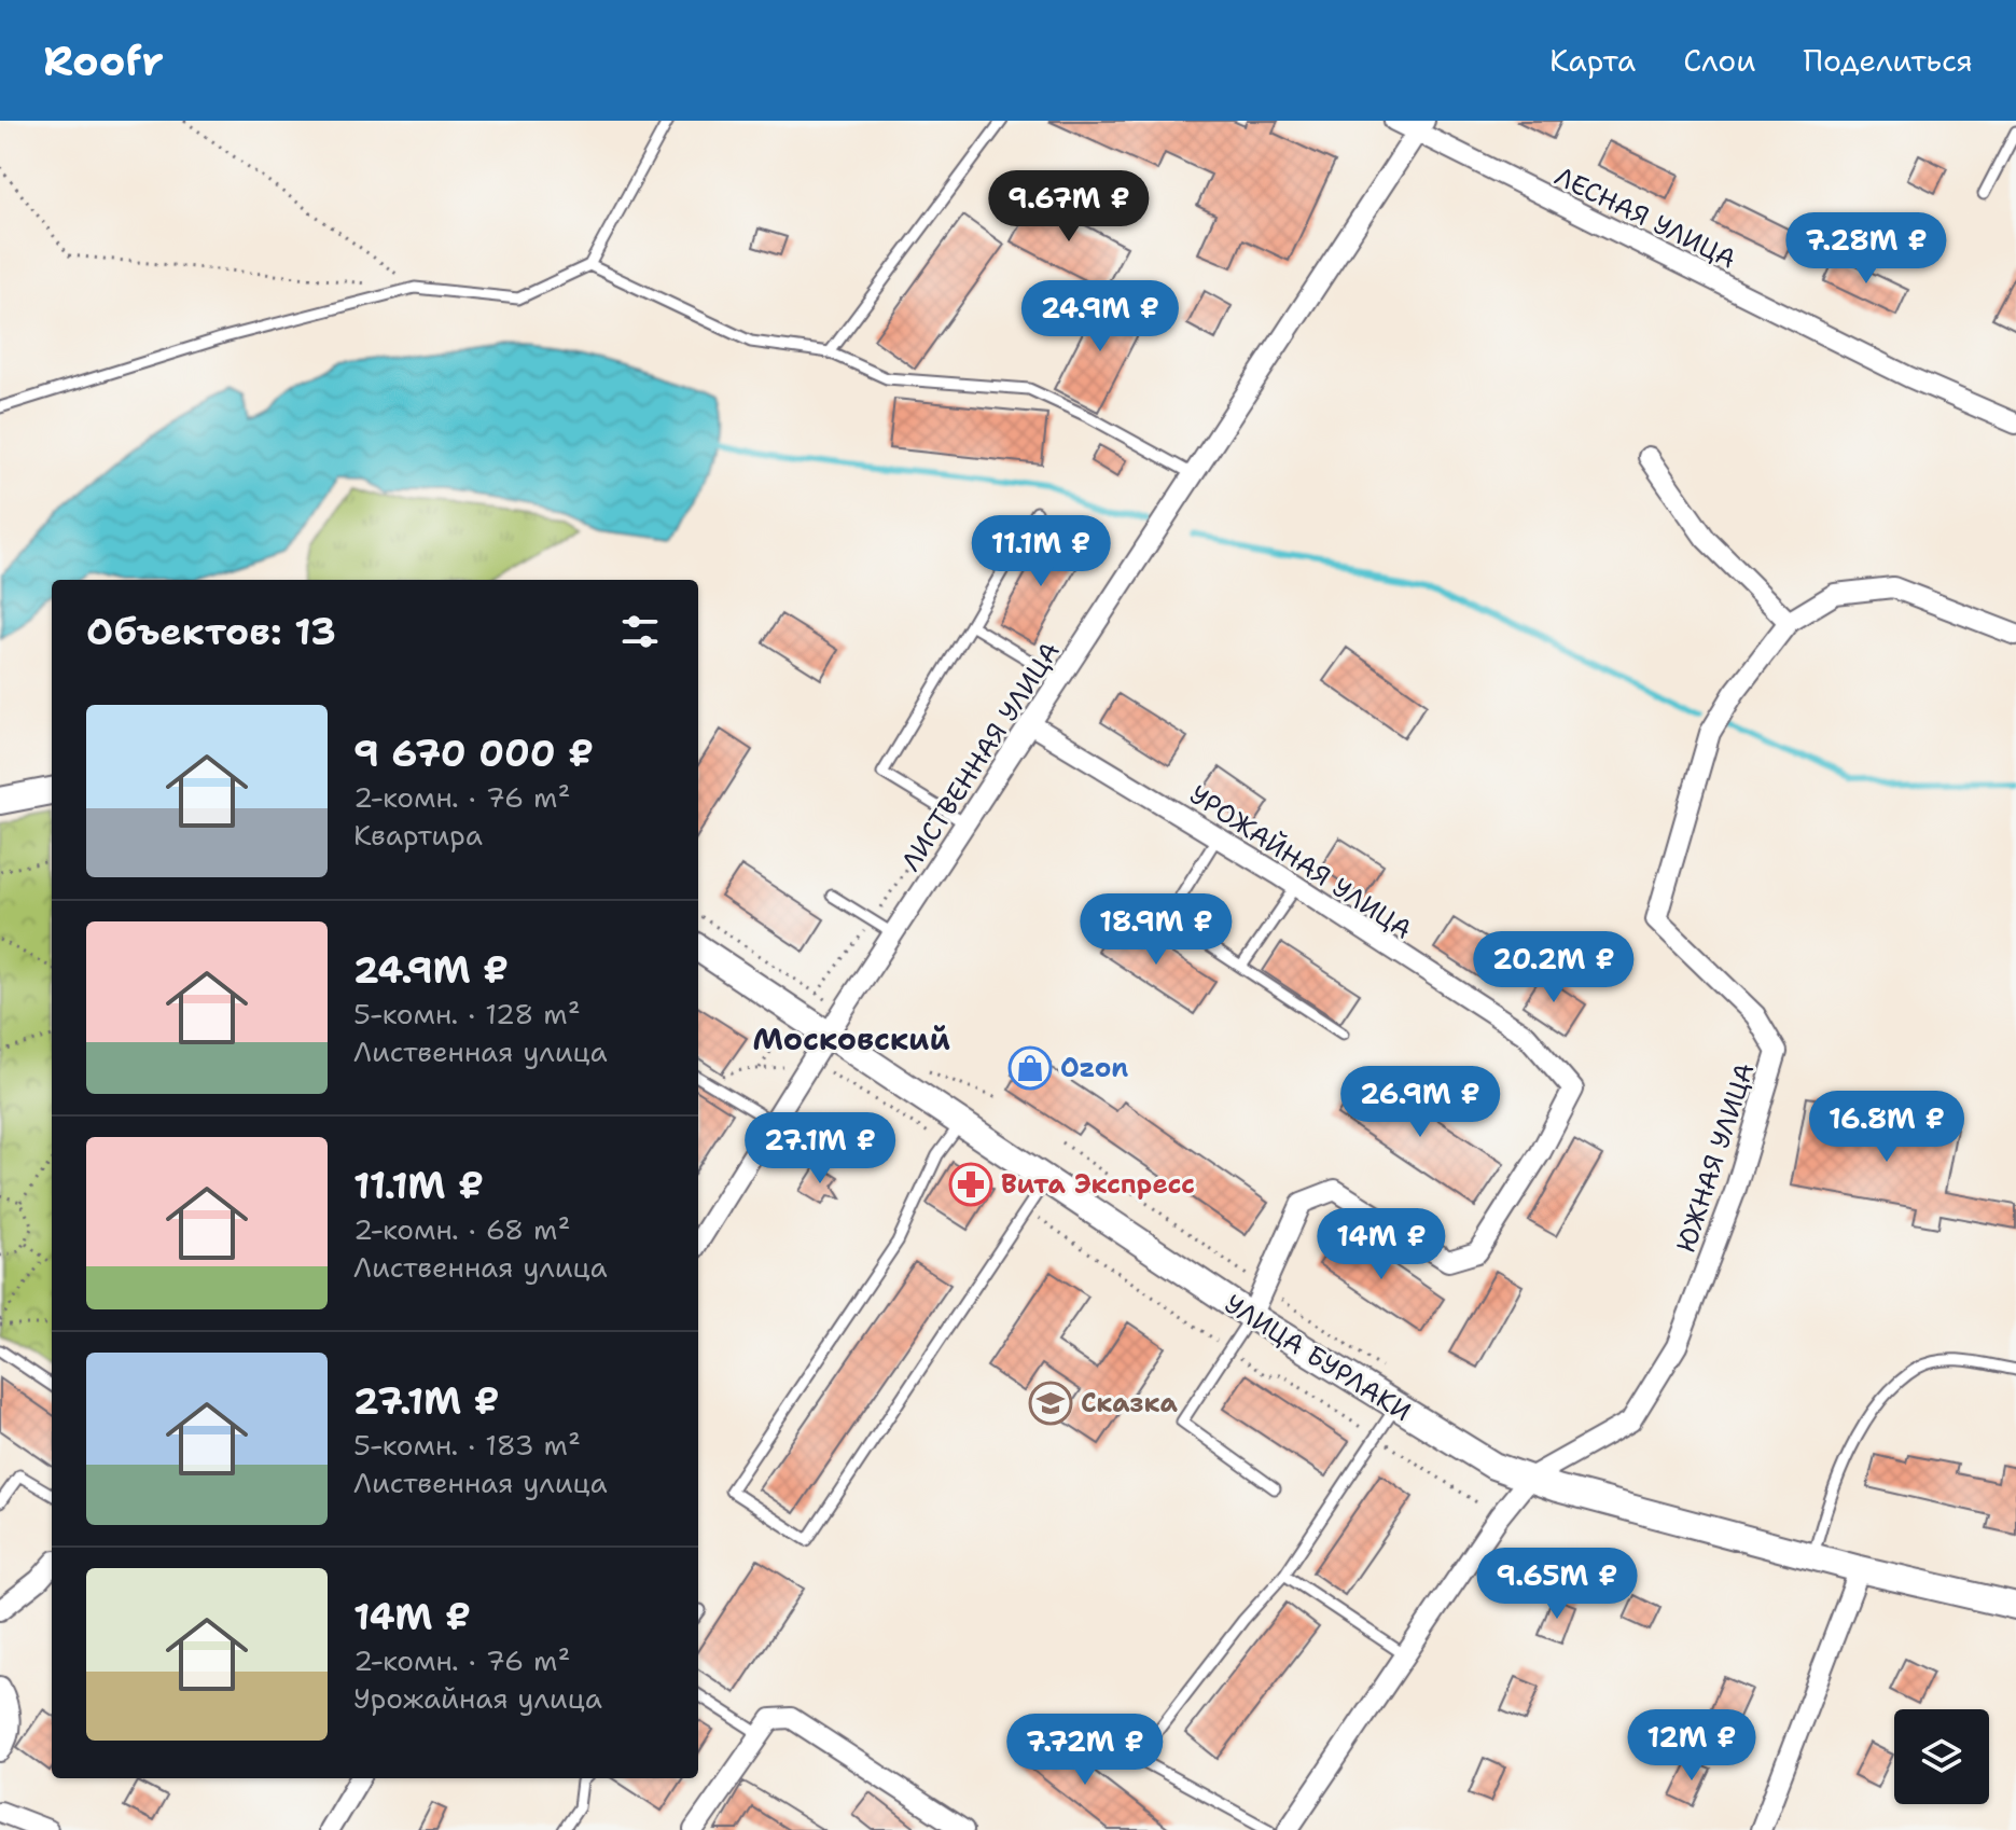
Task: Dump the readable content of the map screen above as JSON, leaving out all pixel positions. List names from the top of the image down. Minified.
{"streets":{"street":["ЛЕСНАЯ УЛИЦА","ЛИСТВЕННАЯ УЛИЦА","УРОЖАЙНАЯ УЛИЦА","ЮЖНАЯ УЛИЦА","УЛИЦА БУРЛАКИ"]},"crossings":[["ЛЕСНАЯ УЛИЦА","ЛИСТВЕННАЯ УЛИЦА"],["ЛИСТВЕННАЯ УЛИЦА","УРОЖАЙНАЯ УЛИЦА"],["ЛИСТВЕННАЯ УЛИЦА","УЛИЦА БУРЛАКИ"],["УРОЖАЙНАЯ УЛИЦА","УЛИЦА БУРЛАКИ"],["ЮЖНАЯ УЛИЦА","УЛИЦА БУРЛАКИ"]],"districts":["Московский"],"places":{"shop":["Ozon"],"pharmacy":["Вита Экспресс"],"school or university":["Сказка"]},"page":{"header":"Roofr","nav":["Карта","Слои","Поделиться"],"price":["9.67M ₽","7.28M ₽","24.9M ₽","11.1M ₽","18.9M ₽","20.2M ₽","26.9M ₽","16.8M ₽","27.1M ₽","14M ₽","9.65M ₽","12M ₽","7.72M ₽"],"heading":"Объектов: 13","list":[{"name":"9 670 000 ₽","note":"2-комн. · 76 m² · Квартира"},{"name":"24.9M ₽","note":"5-комн. · 128 m² · Лиственная улица"},{"name":"11.1M ₽","note":"2-комн. · 68 m² · Лиственная улица"},{"name":"27.1M ₽","note":"5-комн. · 183 m² · Лиственная улица"},{"name":"14M ₽","note":"2-комн. · 76 m² · Урожайная улица"}]}}
